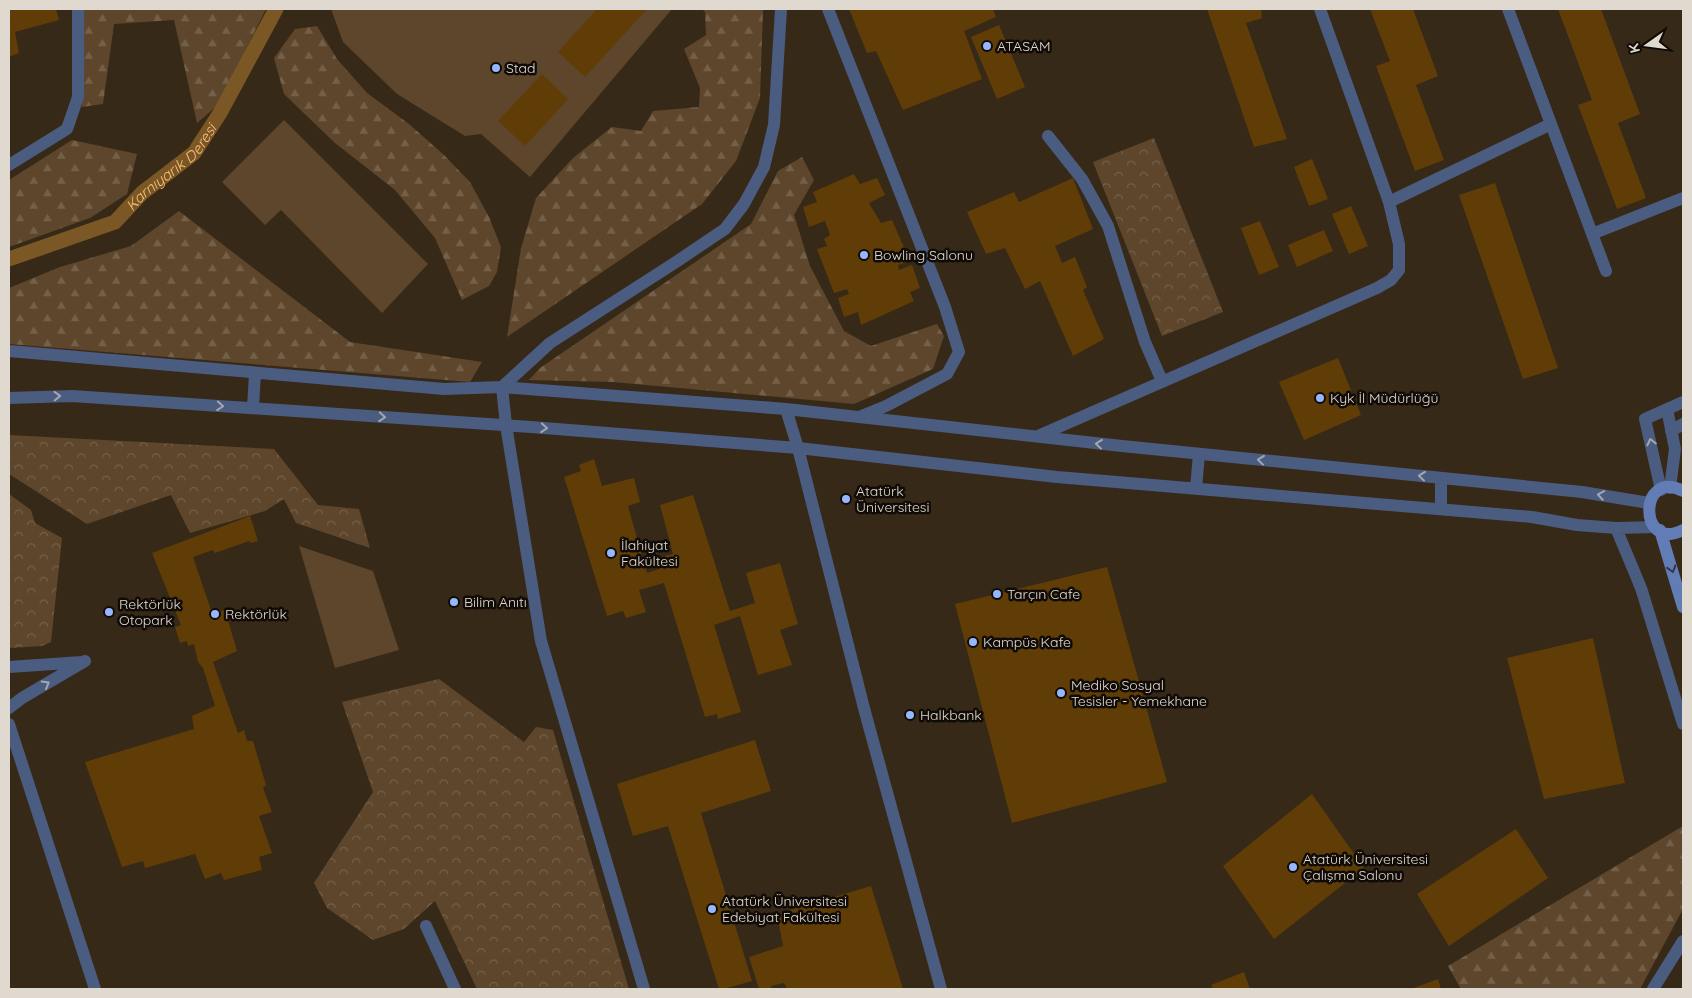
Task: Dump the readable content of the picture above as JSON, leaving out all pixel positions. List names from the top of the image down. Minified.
{"water":["Karnıyarık Deresi"],"places":["ATASAM","Stad","Bowling Salonu","Kyk İl Müdürlüğü","Atatürk Üniversitesi","İlahiyat Fakültesi","Tarçın Cafe","Bilim Anıtı","Rektörlük Otopark","Rektörlük","Kampüs Kafe","Mediko Sosyal Tesisler - Yemekhane","Halkbank","Atatürk Üniversitesi Çalışma Salonu","Atatürk Üniversitesi Edebiyat Fakültesi"],"north":"left"}
